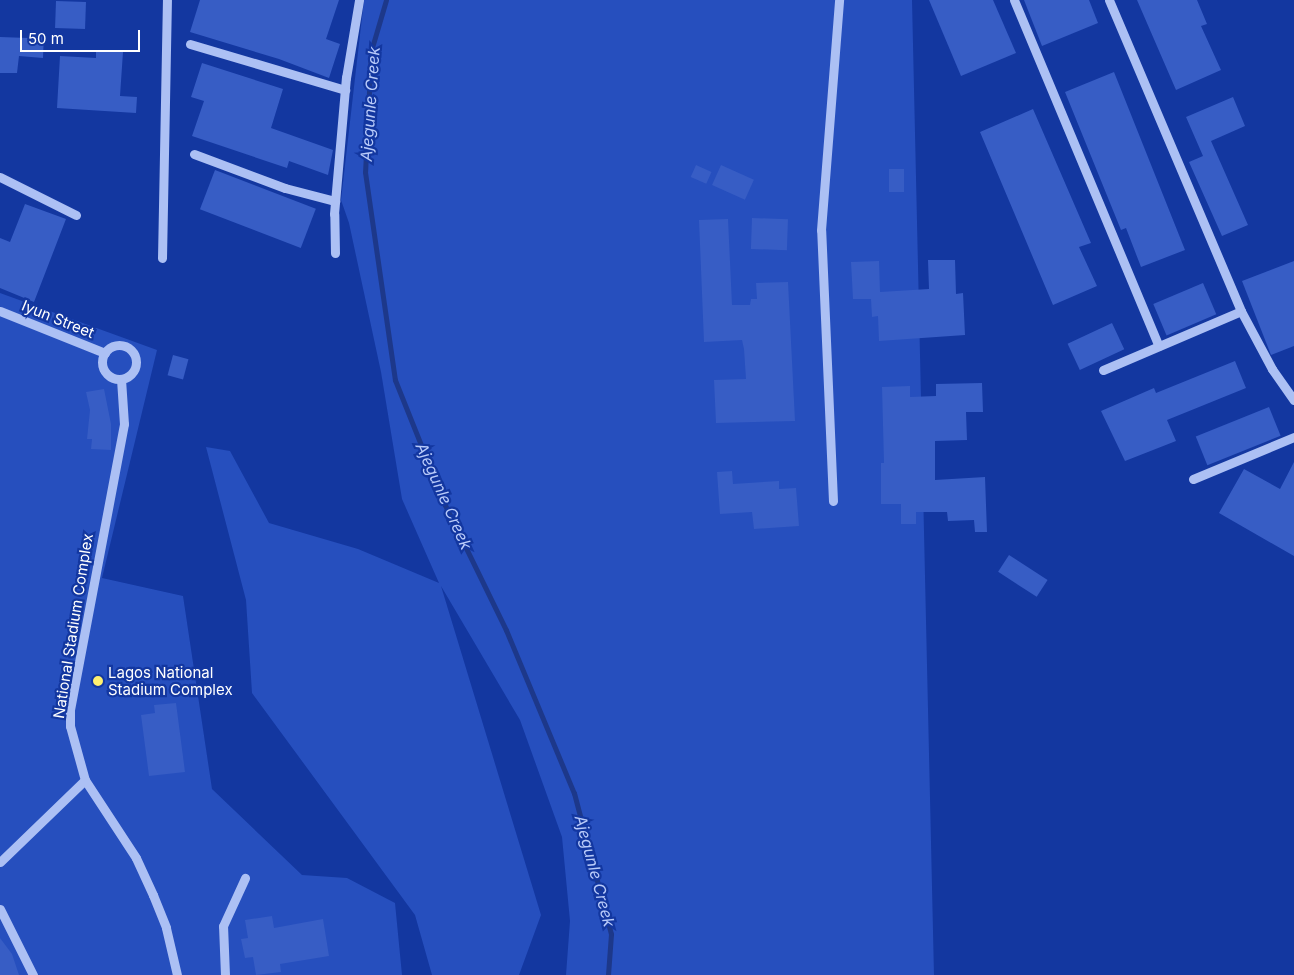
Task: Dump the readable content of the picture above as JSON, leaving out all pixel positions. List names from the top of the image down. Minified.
{"streets":{"street":["Iyun Street","National Stadium Complex"]},"crossings":[["Iyun Street","National Stadium Complex"]],"water":["Ajegunle Creek"],"places":["Lagos National Stadium Complex"],"scale_bar":"50 m"}
